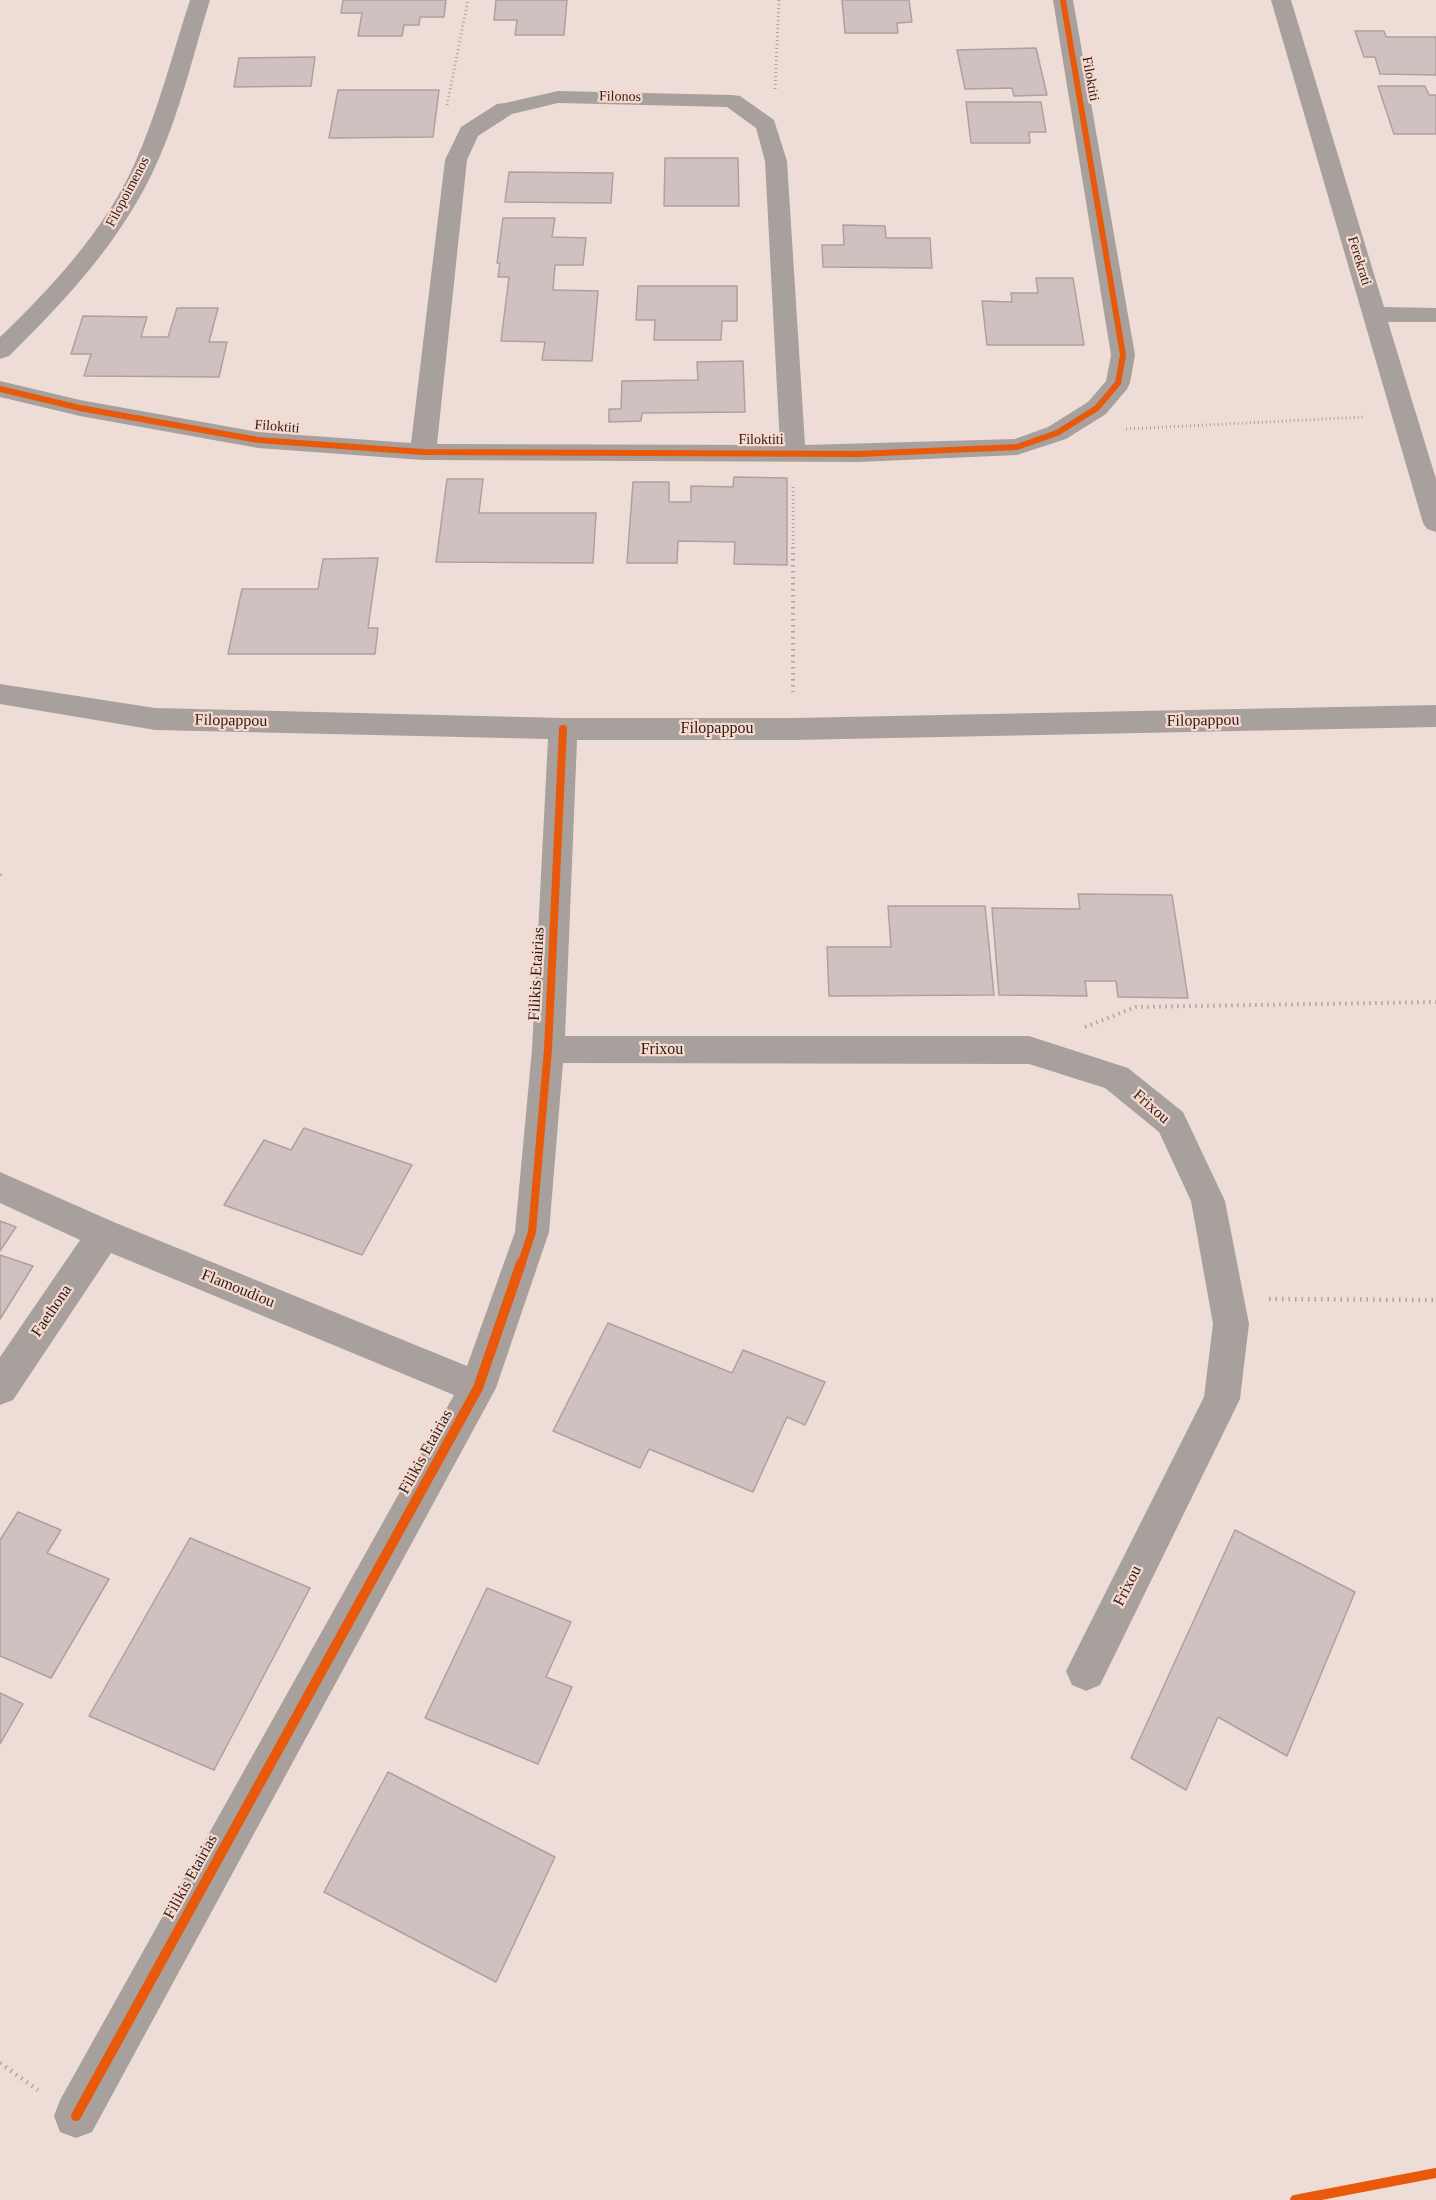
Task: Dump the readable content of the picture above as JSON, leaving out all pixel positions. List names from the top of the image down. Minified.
{"streets":{"street":["Filoktiti","Filonos","Filopoimenos","Ferekrati","Filopappou","Filikis Etairias","Frixou","Flamoudiou","Faethona"]},"crossings":[["Filoktiti","Filonos"],["Filopappou","Filikis Etairias"],["Filikis Etairias","Frixou"],["Filikis Etairias","Flamoudiou"],["Flamoudiou","Faethona"]]}
